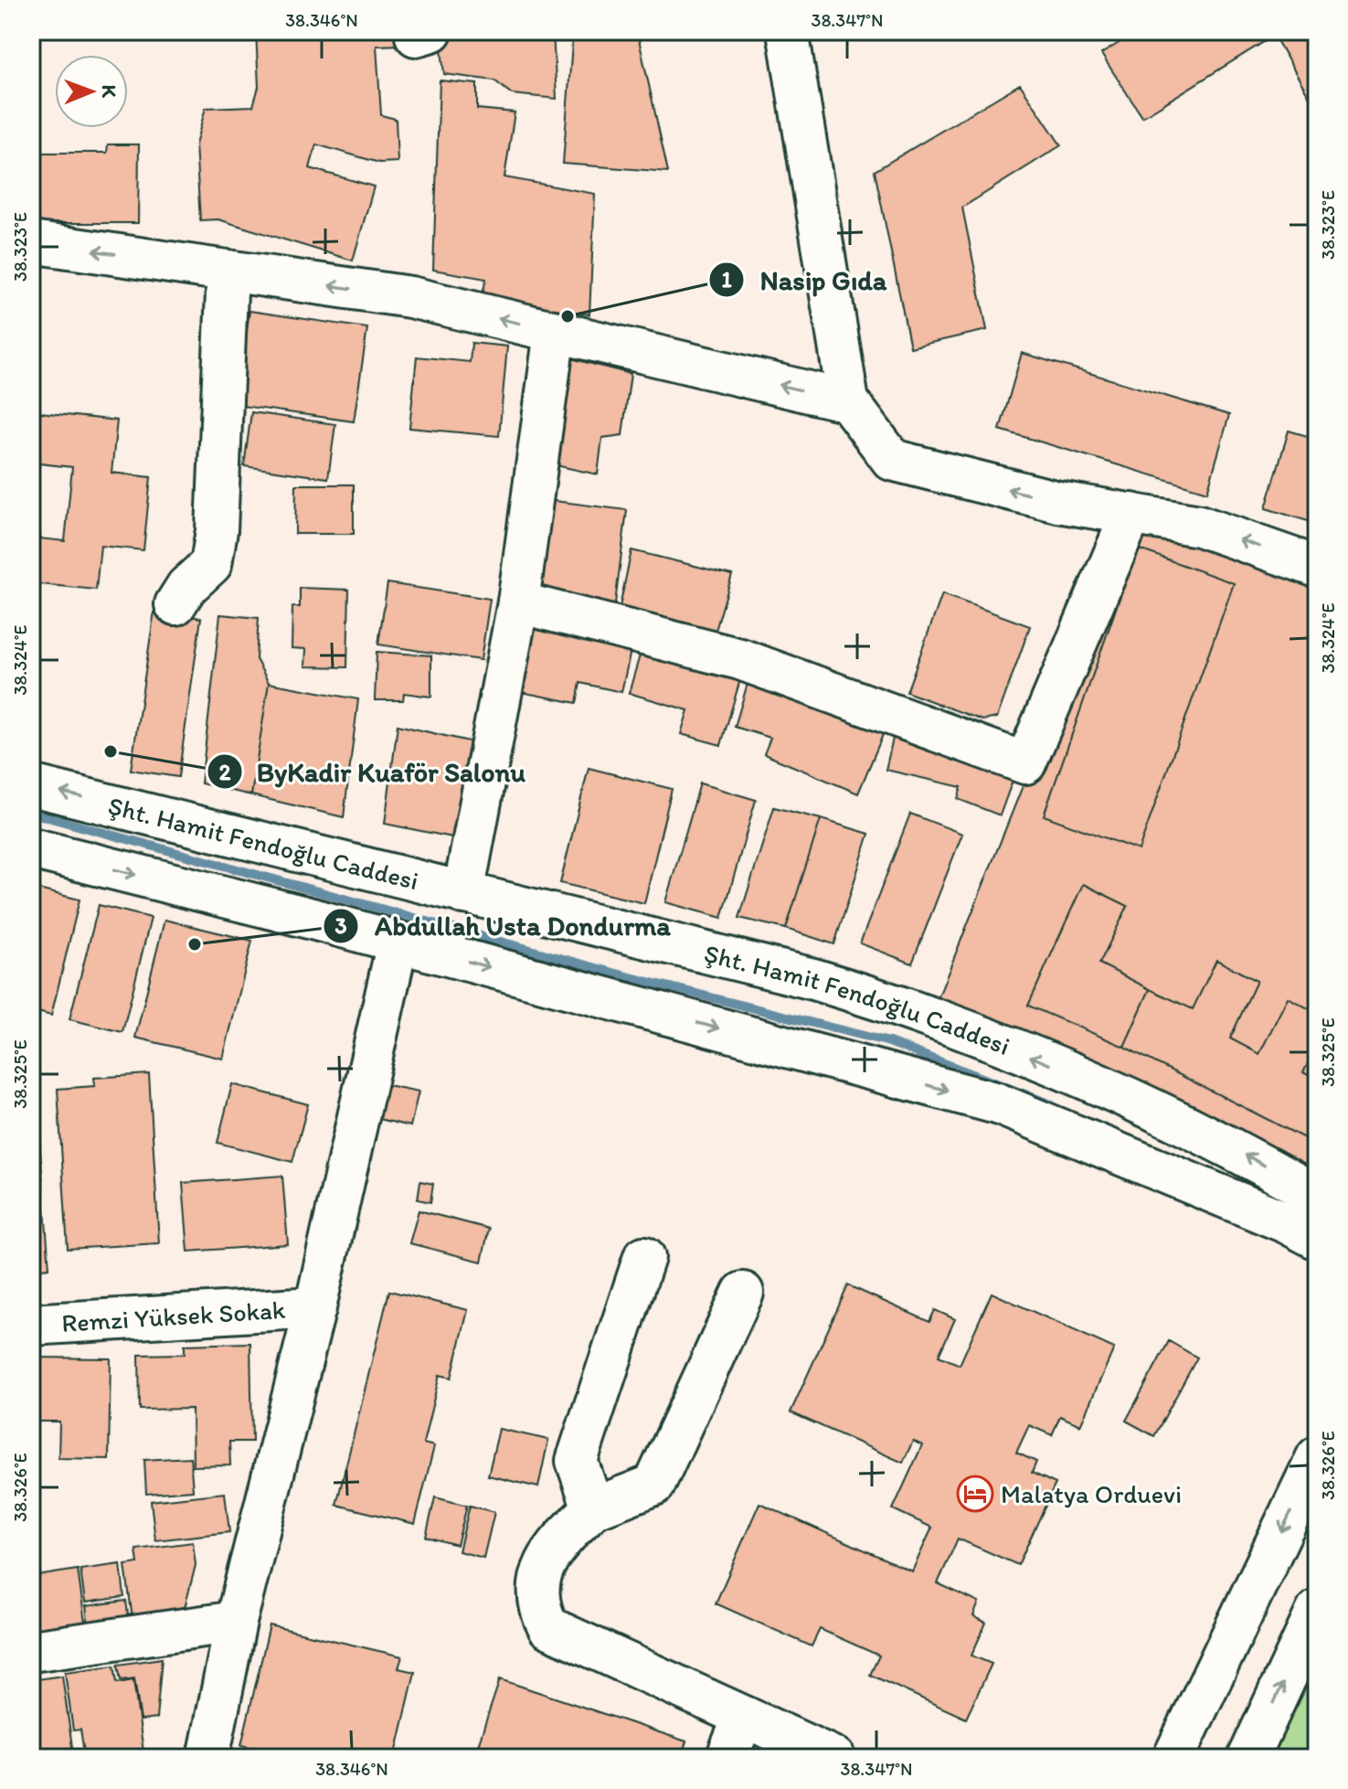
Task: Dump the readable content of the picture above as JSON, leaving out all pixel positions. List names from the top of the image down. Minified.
{"streets":{"street":["Şht. Hamit Fendoğlu Caddesi","Remzi Yüksek Sokak"]},"places":{"other":["Nasip Gıda","ByKadir Kuaför Salonu","Abdullah Usta Dondurma"],"hotel":["Malatya Orduevi"]},"north":"right","coordinates":["38.346°N","38.347°N","38.323°E","38.324°E","38.325°E","38.326°E"]}
